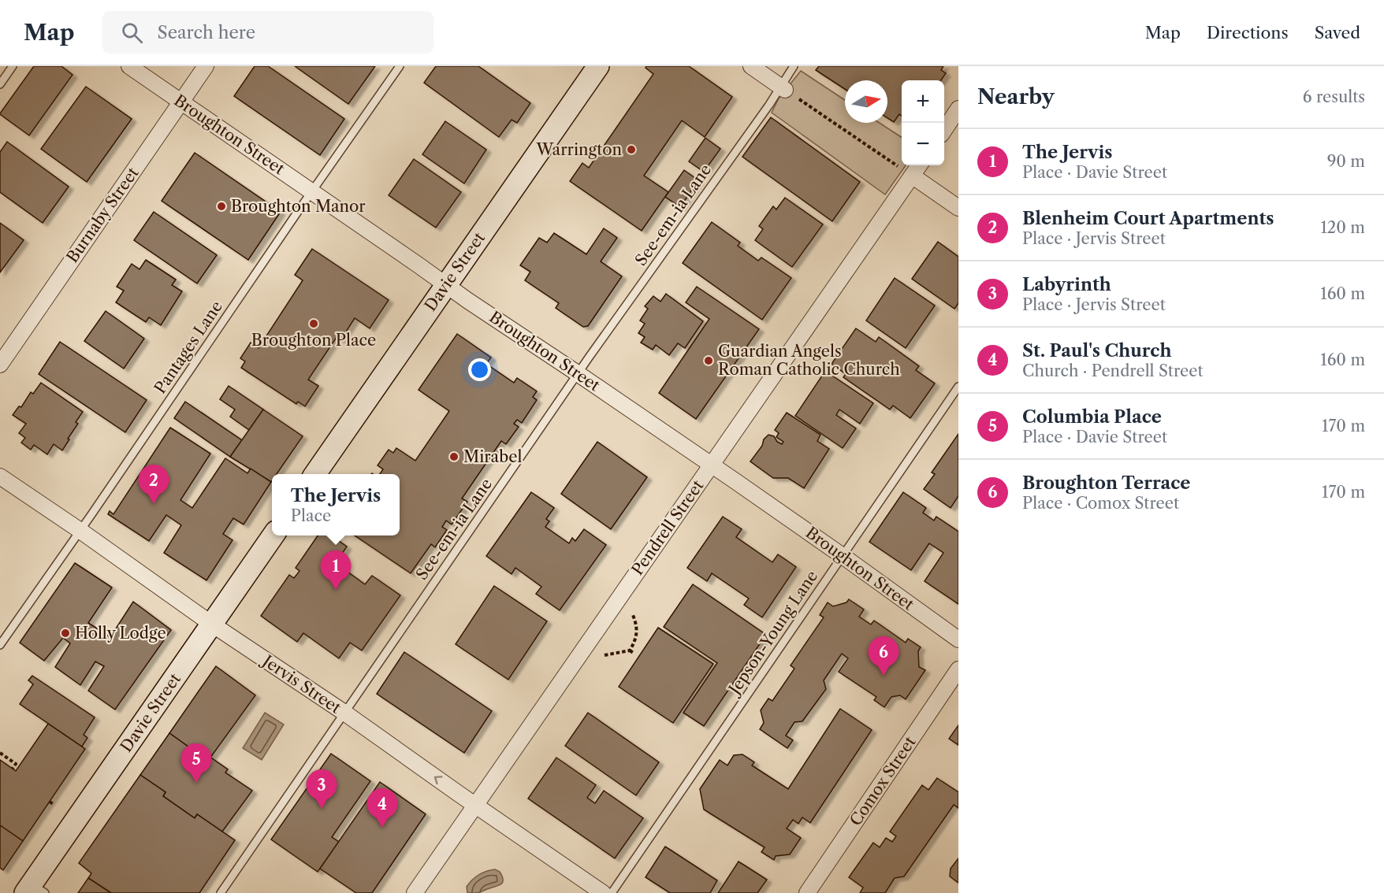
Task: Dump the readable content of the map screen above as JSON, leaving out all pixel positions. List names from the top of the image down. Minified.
{"streets":{"main road":["Davie Street"],"street":["Broughton Street","Burnaby Street","Pendrell Street","Jervis Street","Comox Street"],"lane":["See-em-ia Lane","Pantages Lane","Jepson-Young Lane"]},"crossings":[["Broughton Street","Burnaby Street"],["Broughton Street","See-em-ia Lane"],["Broughton Street","Davie Street"],["Broughton Street","Pantages Lane"],["Broughton Street","Pendrell Street"],["Broughton Street","Jepson-Young Lane"],["See-em-ia Lane","Jervis Street"],["Davie Street","Jervis Street"],["Pantages Lane","Jervis Street"],["Pendrell Street","Jervis Street"]],"places":["Warrington","Broughton Manor","Broughton Place","Guardian Angels Roman Catholic Church","Mirabel","Holly Lodge"],"north":"right","page":{"header":"Map","search":"Search here","nav":["Map","Directions","Saved"],"heading":["Nearby","6 results"],"map_buttons":["+","−"],"list":[{"mark":"1","name":"The Jervis","note":"Place · Davie Street","value":"90 m"},{"mark":"2","name":"Blenheim Court Apartments","note":"Place · Jervis Street","value":"120 m"},{"mark":"3","name":"Labyrinth","note":"Place · Jervis Street","value":"160 m"},{"mark":"4","name":"St. Paul's Church","note":"Church · Pendrell Street","value":"160 m"},{"mark":"5","name":"Columbia Place","note":"Place · Davie Street","value":"170 m"},{"mark":"6","name":"Broughton Terrace","note":"Place · Comox Street","value":"170 m"}],"pins":["2","1","6","5","3","4"],"popup":["The Jervis","Place"]}}
